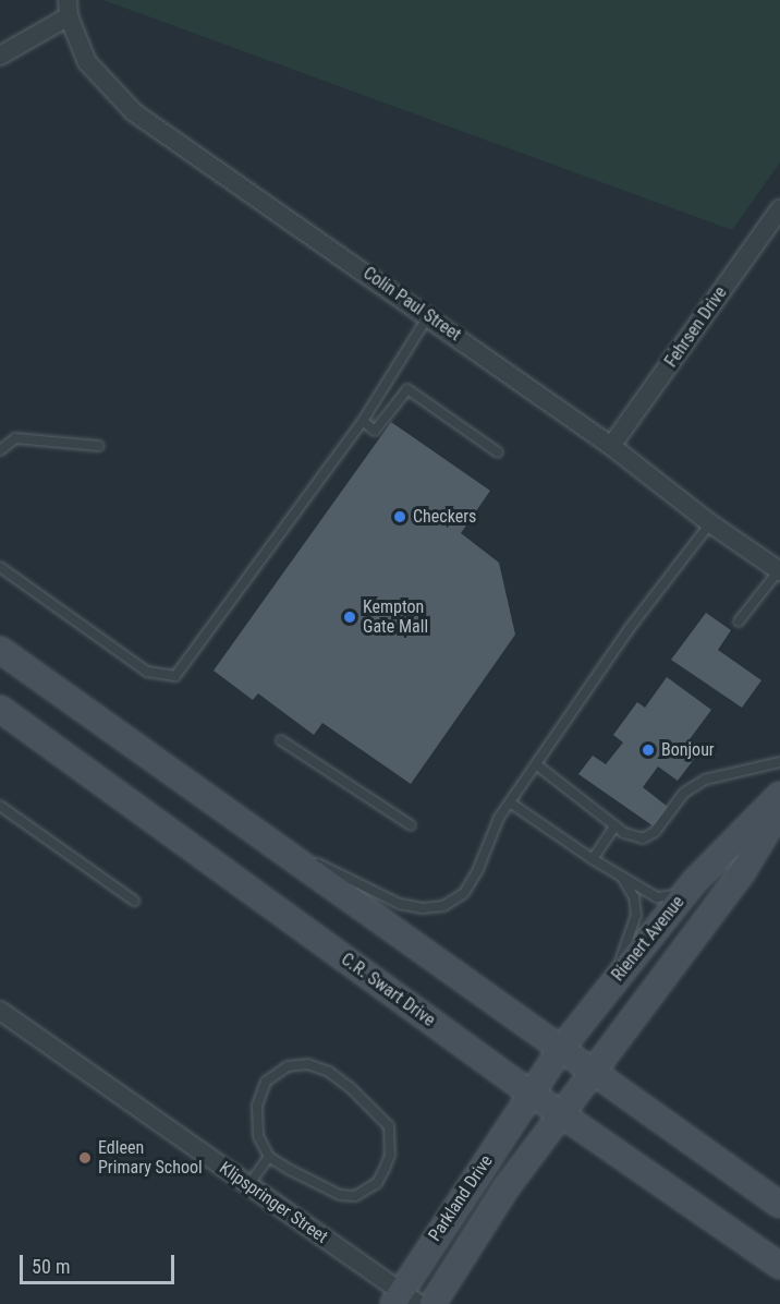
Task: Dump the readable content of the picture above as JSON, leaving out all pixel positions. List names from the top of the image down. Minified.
{"streets":{"main road":["Rienert Avenue","C.R. Swart Drive","Parkland Drive"],"street":["Colin Paul Street","Fehrsen Drive","Klipspringer Street"]},"crossings":[["Colin Paul Street","Fehrsen Drive"],["Rienert Avenue","C.R. Swart Drive"],["Rienert Avenue","Parkland Drive"],["C.R. Swart Drive","Parkland Drive"],["Parkland Drive","Klipspringer Street"]],"places":["Checkers","Kempton Gate Mall","Bonjour","Edleen Primary School"],"scale_bar":"50 m"}
